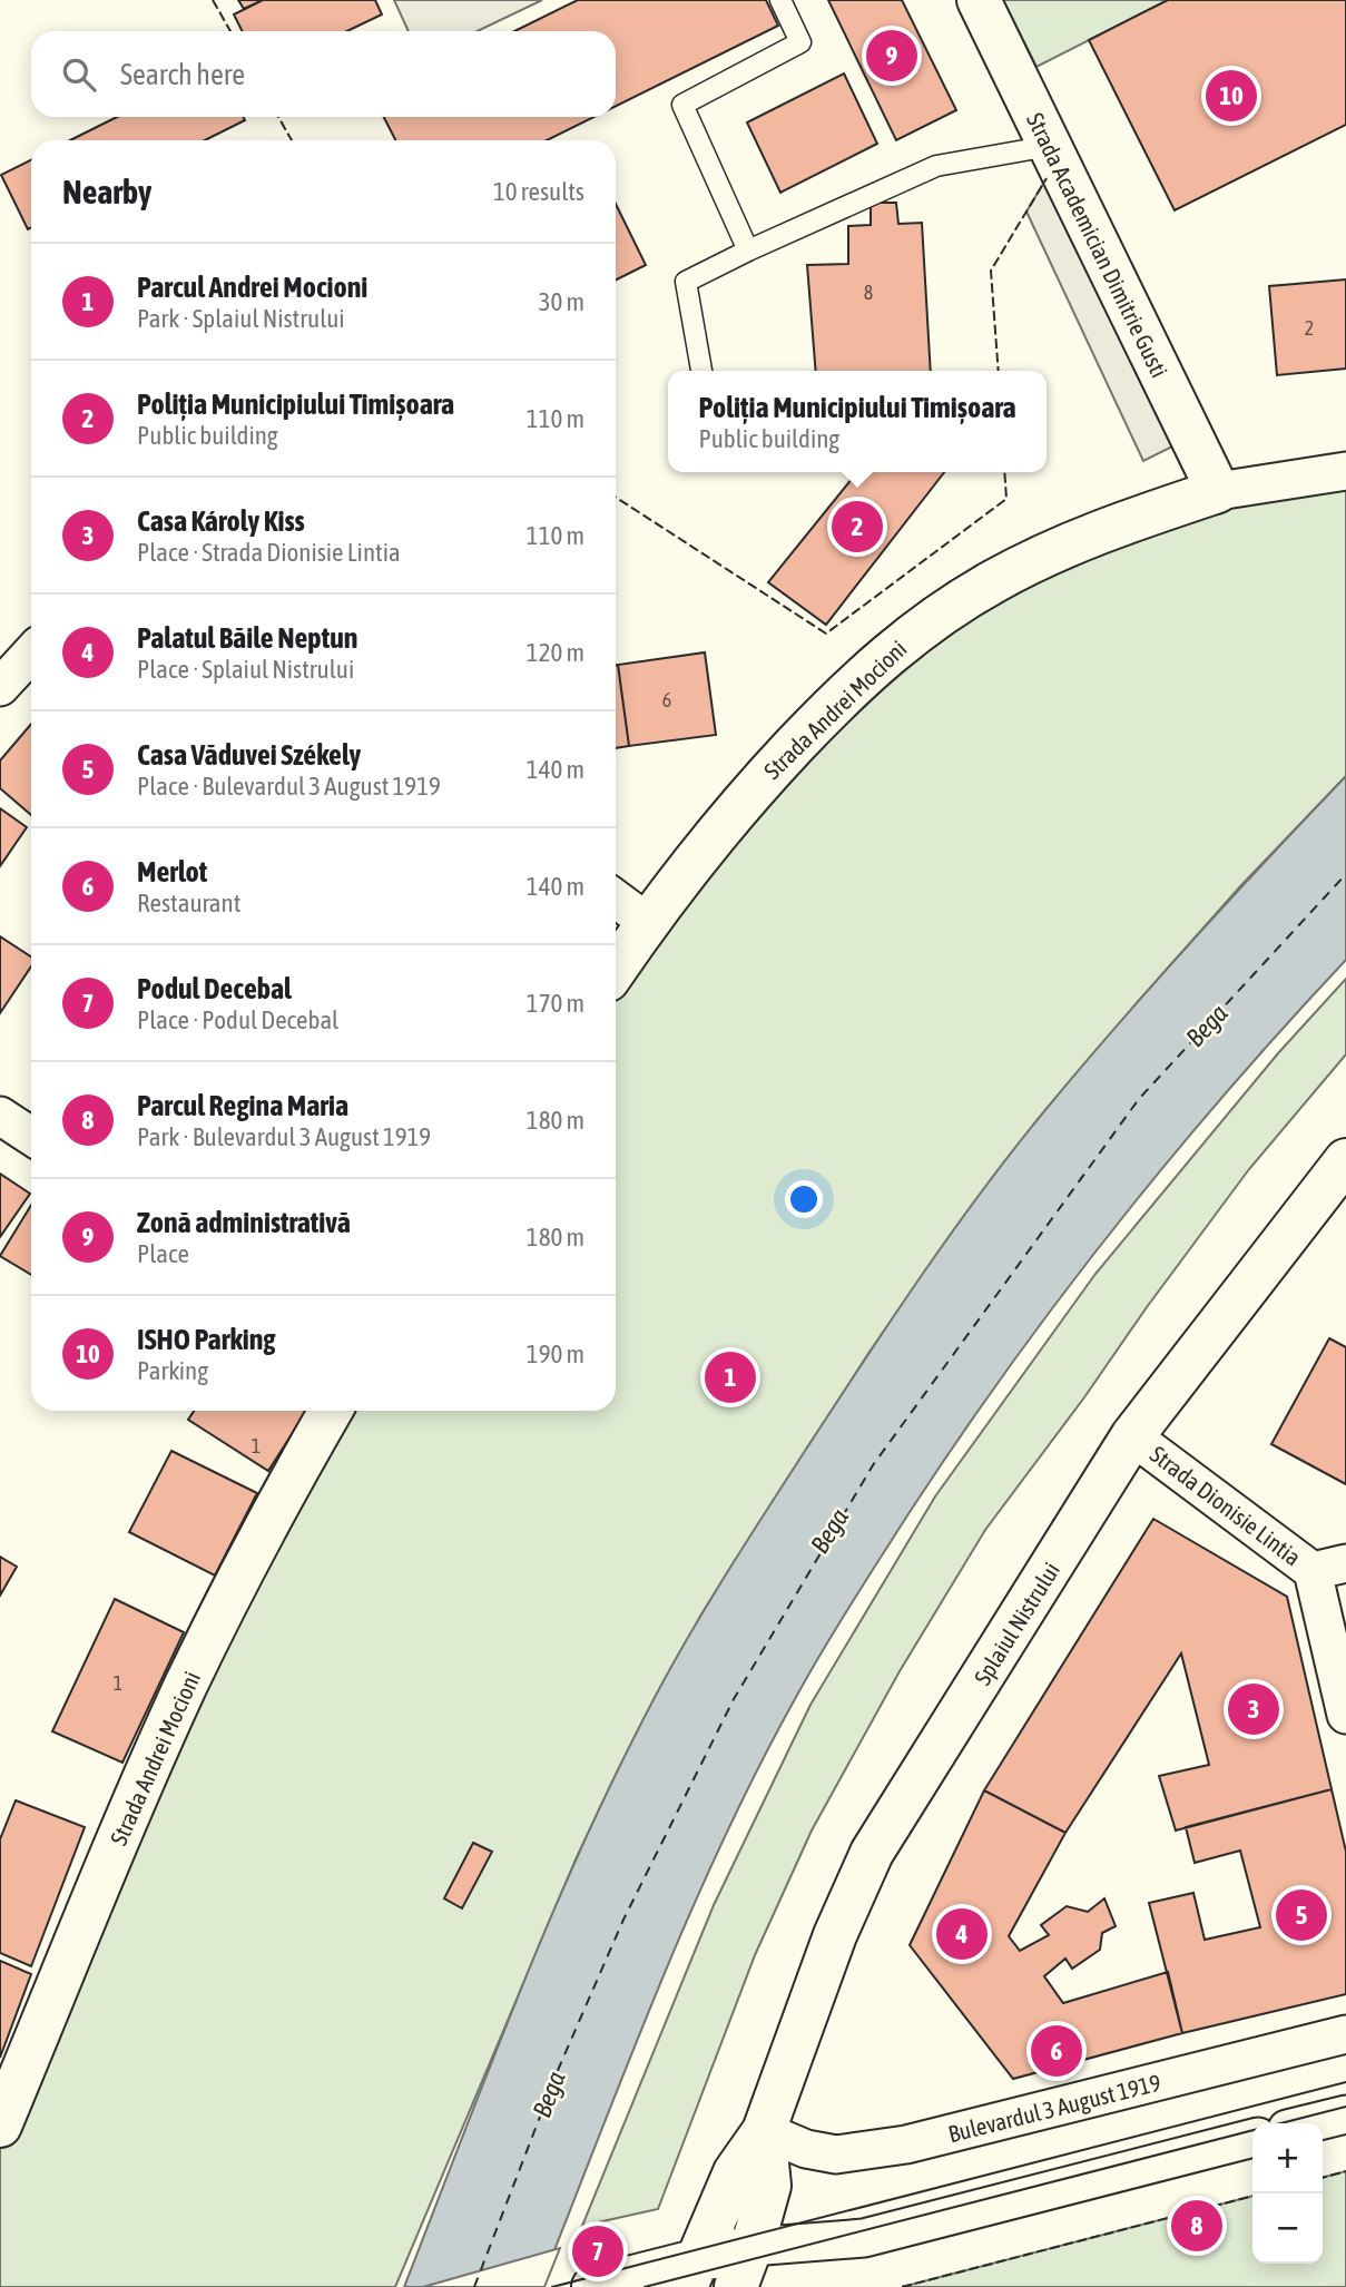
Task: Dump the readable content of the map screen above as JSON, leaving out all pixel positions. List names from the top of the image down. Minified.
{"streets":{"street":["Strada Academician Dimitrie Gusti","Strada Andrei Mocioni","Strada Dionisie Lintia","Splaiul Nistrului","Bulevardul 3 August 1919"]},"crossings":[["Strada Academician Dimitrie Gusti","Strada Andrei Mocioni"],["Strada Dionisie Lintia","Splaiul Nistrului"],["Splaiul Nistrului","Bulevardul 3 August 1919"]],"water":["Bega"],"house_numbers":["8","2","6","1","1"],"page":{"pins":["9","10","2","1","3","5","4","6","8","7"],"search":"Search here","heading":["Nearby","10 results"],"list":[{"mark":"1","name":"Parcul Andrei Mocioni","note":"Park · Splaiul Nistrului","value":"30 m"},{"mark":"2","name":"Poliția Municipiului Timișoara","note":"Public building","value":"110 m"},{"mark":"3","name":"Casa Károly Kiss","note":"Place · Strada Dionisie Lintia","value":"110 m"},{"mark":"4","name":"Palatul Băile Neptun","note":"Place · Splaiul Nistrului","value":"120 m"},{"mark":"5","name":"Casa Văduvei Székely","note":"Place · Bulevardul 3 August 1919","value":"140 m"},{"mark":"6","name":"Merlot","note":"Restaurant","value":"140 m"},{"mark":"7","name":"Podul Decebal","note":"Place · Podul Decebal","value":"170 m"},{"mark":"8","name":"Parcul Regina Maria","note":"Park · Bulevardul 3 August 1919","value":"180 m"},{"mark":"9","name":"Zonă administrativă","note":"Place","value":"180 m"},{"mark":"10","name":"ISHO Parking","note":"Parking","value":"190 m"}],"popup":["Poliția Municipiului Timișoara","Public building"],"map_buttons":["+","−"]}}
